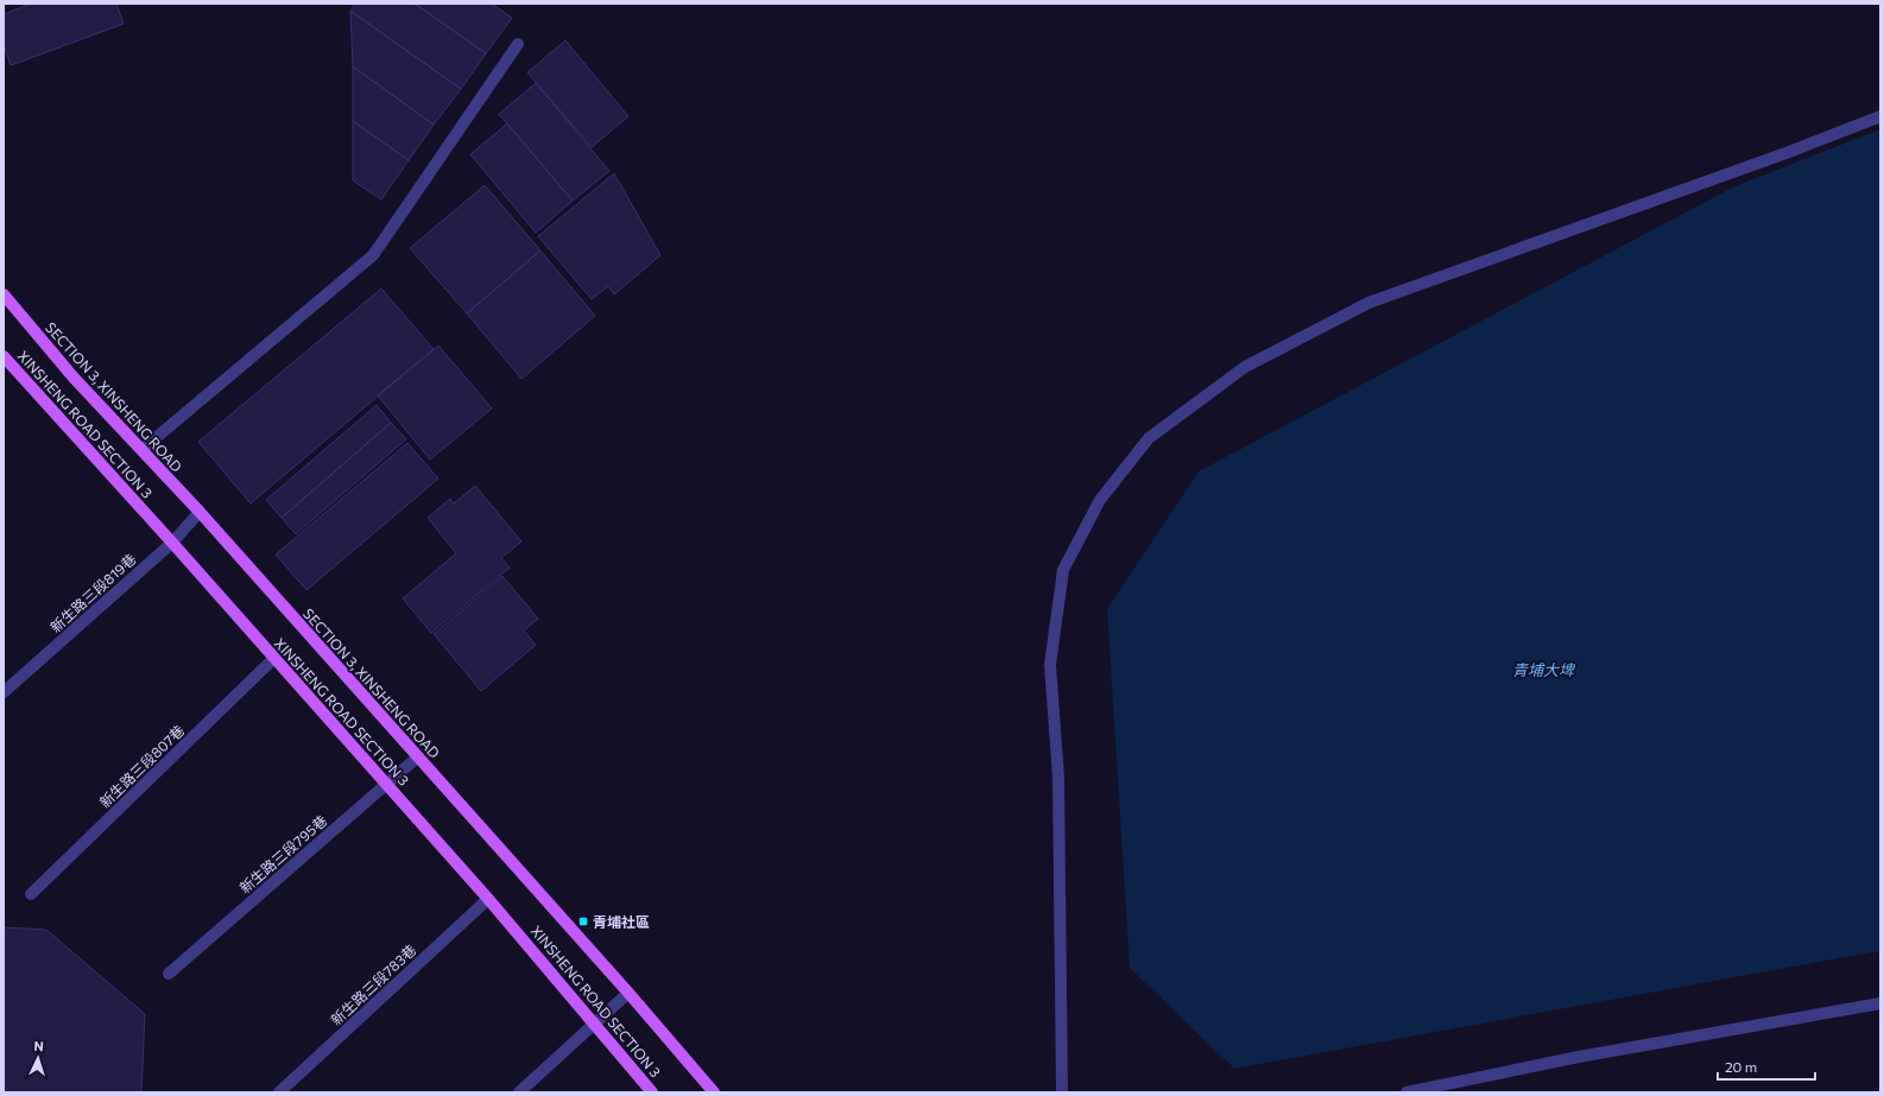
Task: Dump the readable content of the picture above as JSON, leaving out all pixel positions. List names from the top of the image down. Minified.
{"streets":{"main road":["SECTION 3, XINSHENG ROAD","XINSHENG ROAD SECTION 3"],"street":["新生路三段819巷","新生路三段807巷","新生路三段795巷","新生路三段783巷"]},"crossings":[["SECTION 3, XINSHENG ROAD","新生路三段819巷"],["SECTION 3, XINSHENG ROAD","新生路三段795巷"],["XINSHENG ROAD SECTION 3","新生路三段819巷"],["XINSHENG ROAD SECTION 3","新生路三段807巷"],["XINSHENG ROAD SECTION 3","新生路三段795巷"],["XINSHENG ROAD SECTION 3","新生路三段783巷"]],"water":["青埔大埤"],"places":{"transit":["青埔社區"]},"scale_bar":"20 m","north":"top"}
